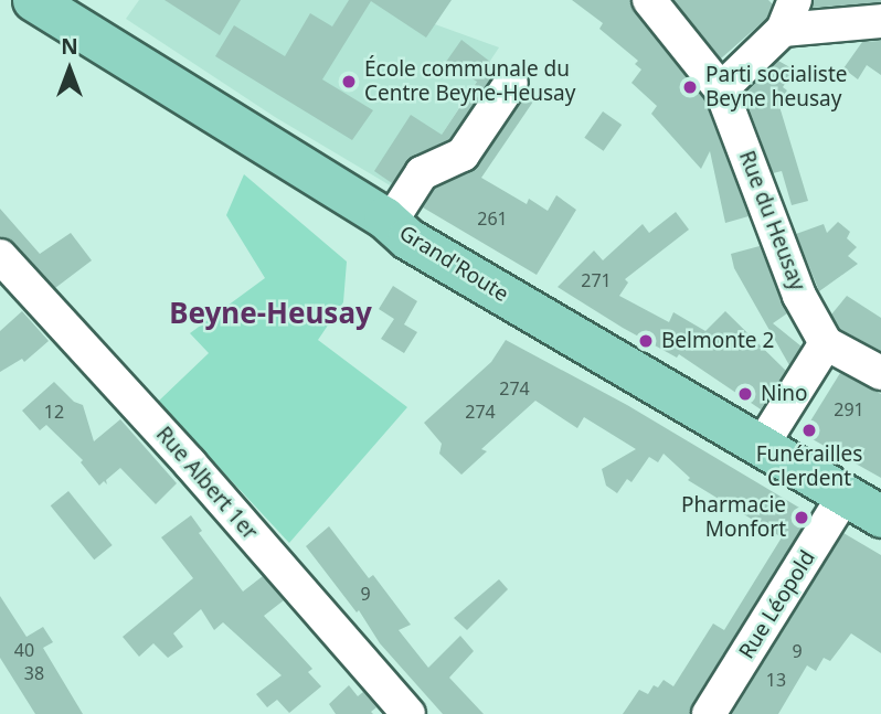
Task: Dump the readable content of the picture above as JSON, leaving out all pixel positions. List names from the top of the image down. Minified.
{"streets":{"main road":["Grand'Route"],"street":["Rue du Heusay","Rue Albert 1er","Rue Léopold"]},"crossings":[["Grand'Route","Rue Léopold"]],"districts":["Beyne-Heusay"],"places":["École communale du Centre Beyne-Heusay","Parti socialiste Beyne heusay","Belmonte 2","Nino","Funérailles Clerdent","Pharmacie Monfort"],"house_numbers":["261","271","274","291","12","274","9","40","9","38","13"],"north":"top"}
